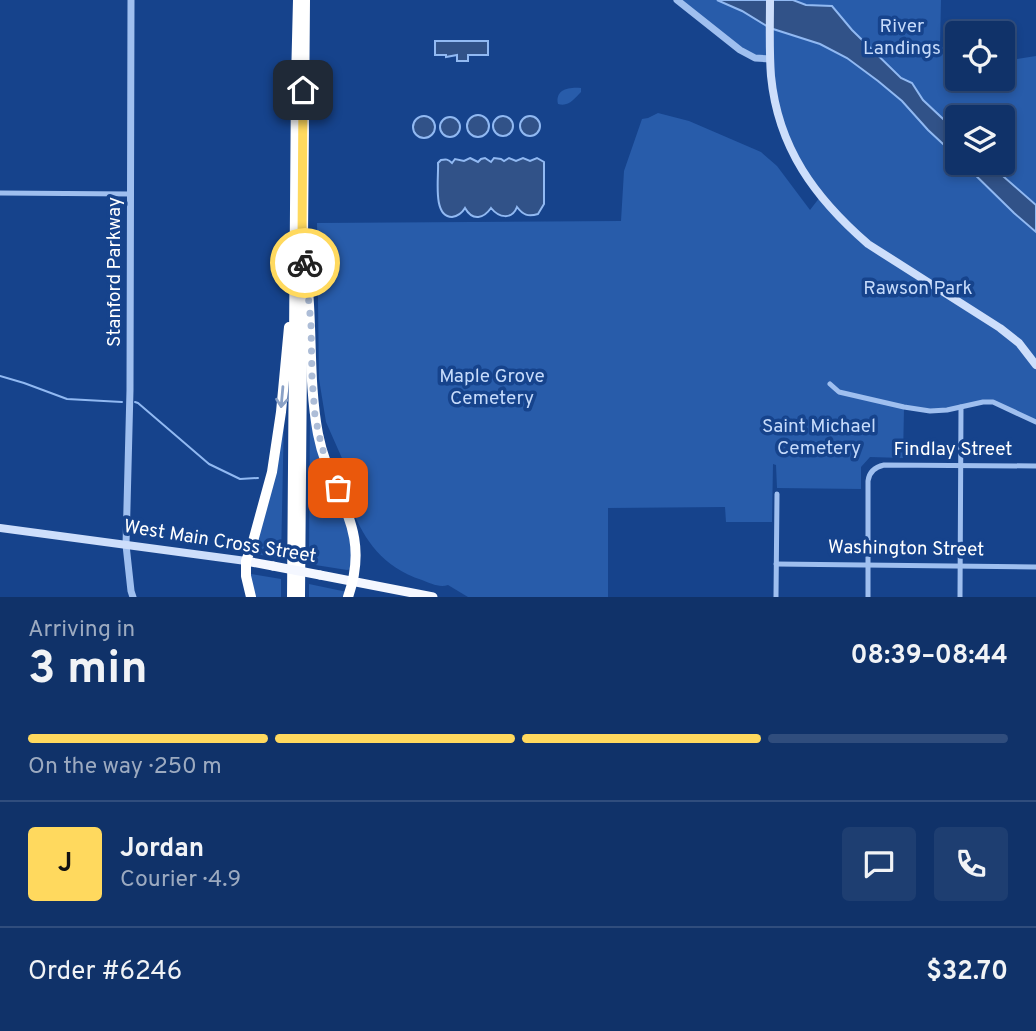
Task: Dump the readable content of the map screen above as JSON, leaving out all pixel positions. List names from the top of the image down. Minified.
{"streets":{"highway":["West Main Cross Street"],"street":["Stanford Parkway","Findlay Street","Washington Street"]},"crossings":[["Stanford Parkway","West Main Cross Street"],["Findlay Street","Washington Street"]],"parks":["River Landings","Rawson Park","Maple Grove Cemetery","Saint Michael Cemetery"],"page":{"heading":["3 min","Arriving in","08:39–08:44"],"panel":["Jordan","Courier · 4.9","Order #6246","$32.70"],"bar":"On the way · 250 m","round":"J"}}
